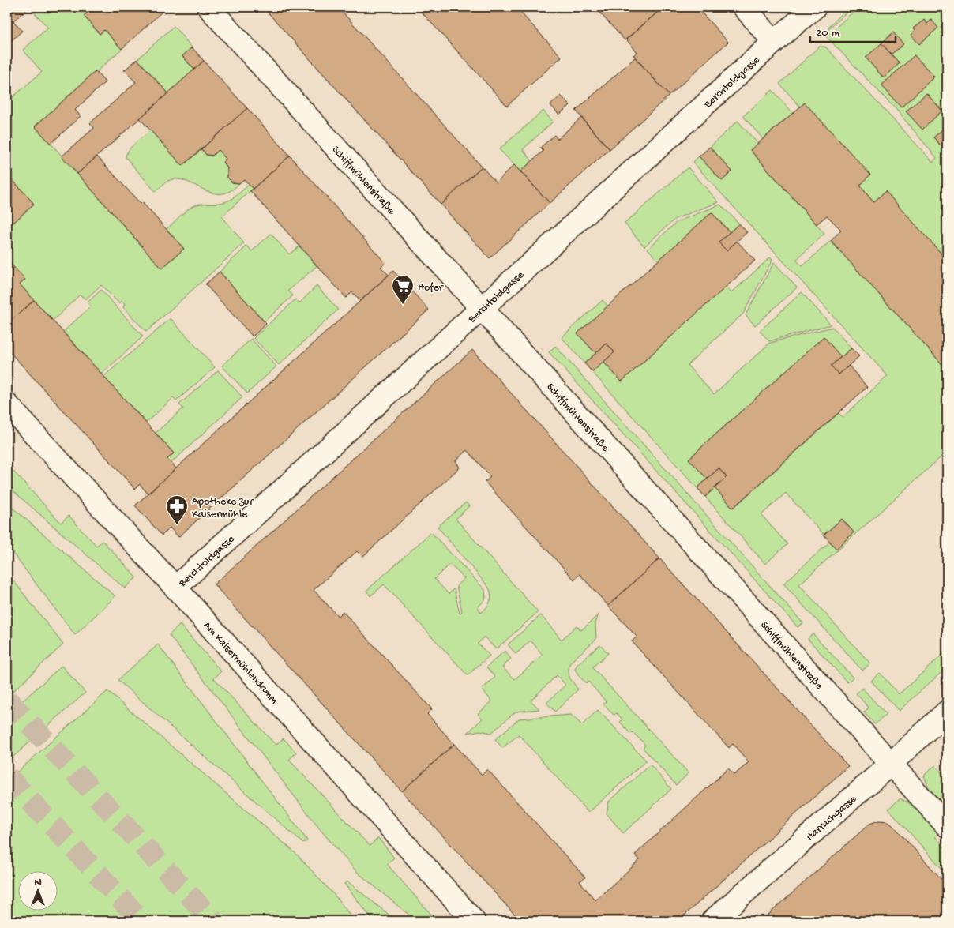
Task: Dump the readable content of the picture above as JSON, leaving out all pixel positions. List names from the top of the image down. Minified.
{"streets":{"street":["Berchtoldgasse","Schiffmühlenstraße","Am Kaisermühlendamm","Harrachgasse"]},"crossings":[["Berchtoldgasse","Schiffmühlenstraße"],["Berchtoldgasse","Am Kaisermühlendamm"],["Schiffmühlenstraße","Harrachgasse"]],"places":{"supermarket":["Hofer"],"pharmacy":["Apotheke zur Kaisermühle"]},"scale_bar":"20 m","north":"top"}
